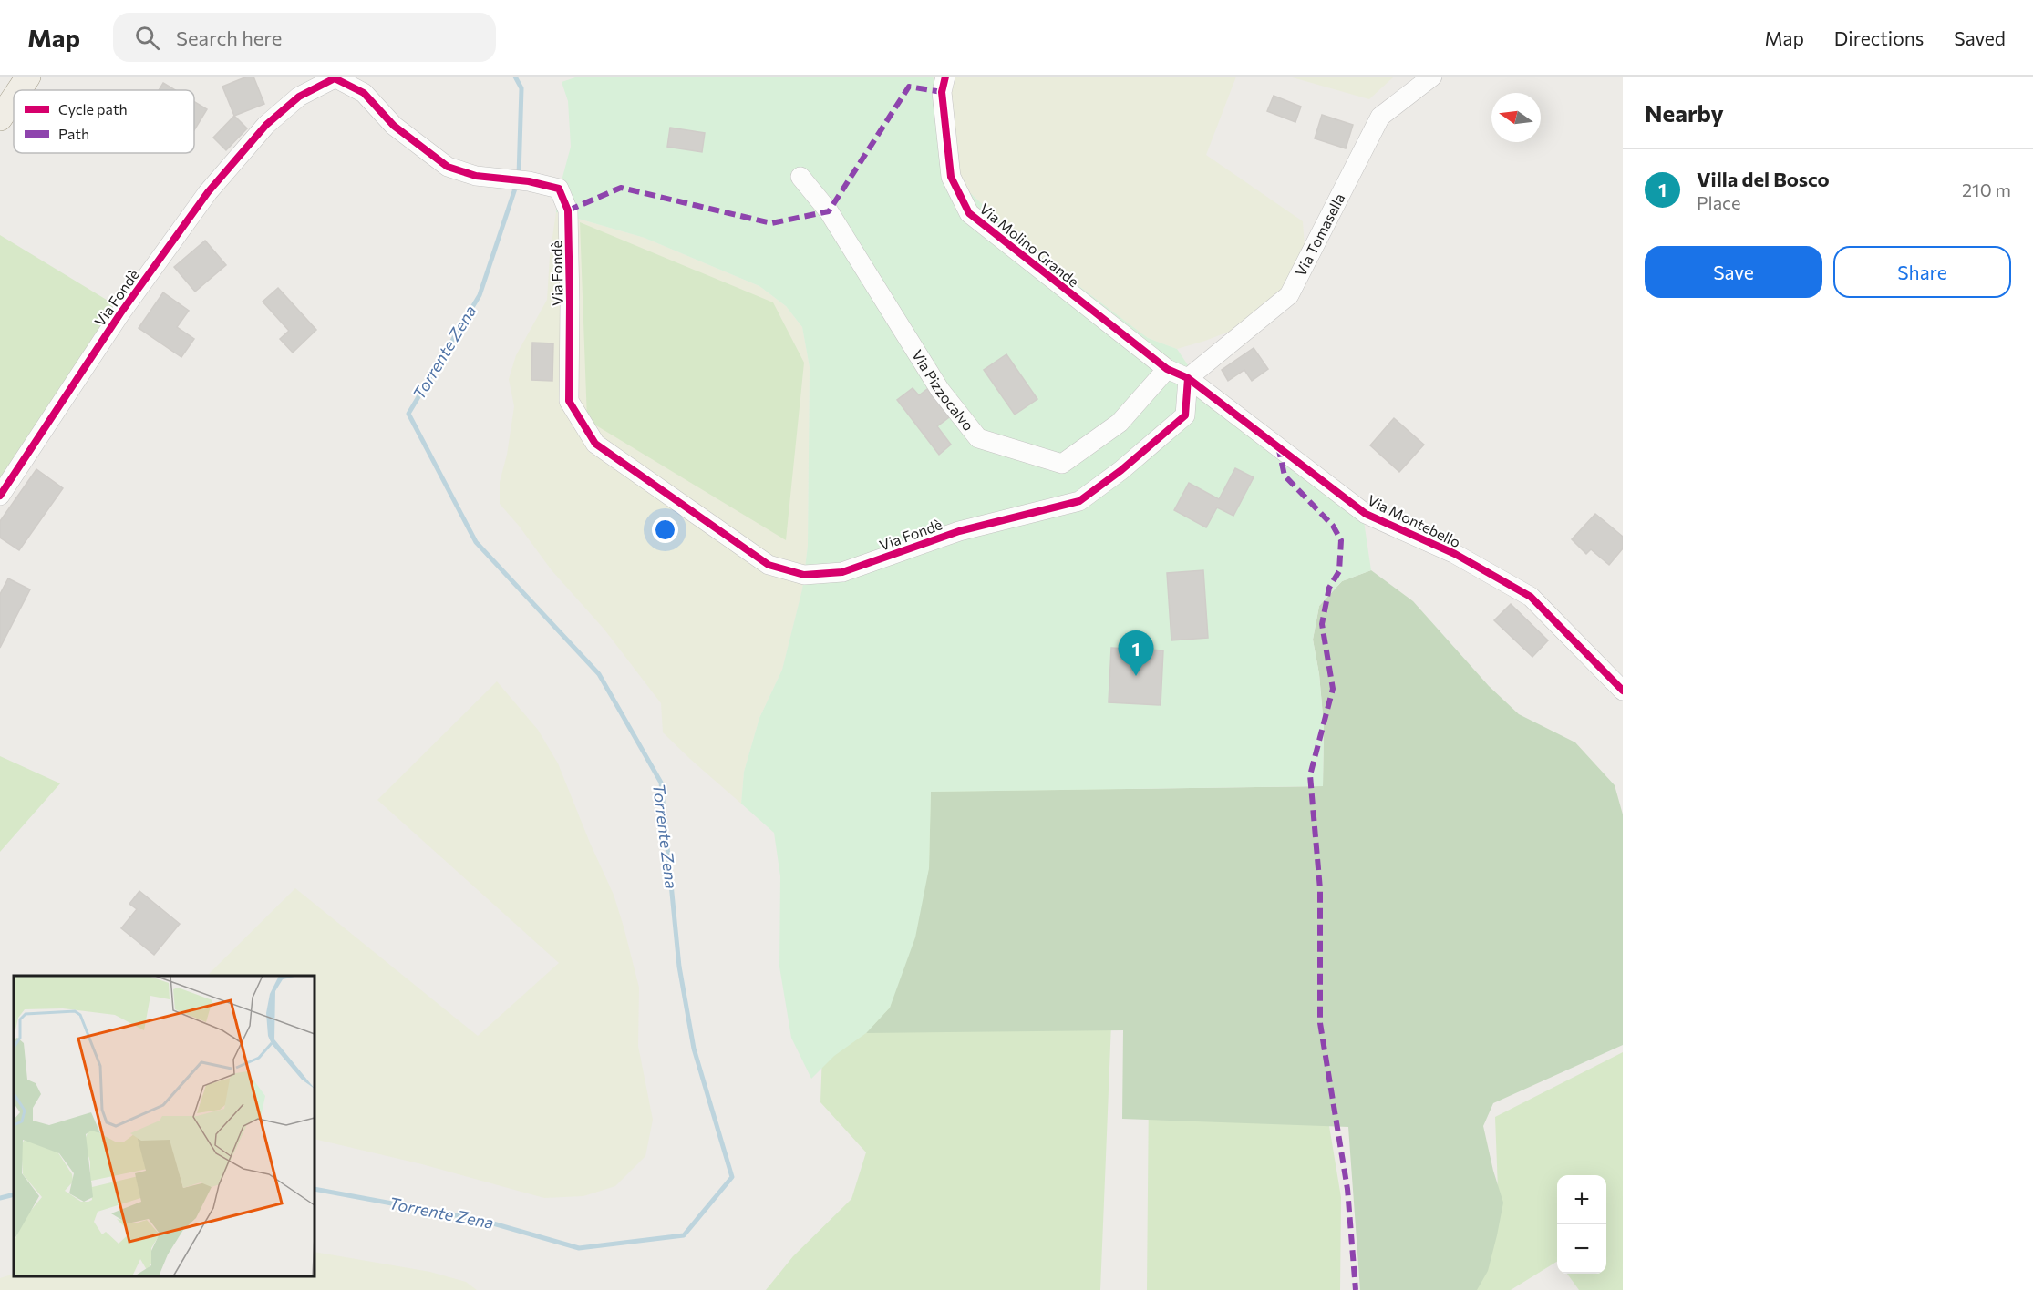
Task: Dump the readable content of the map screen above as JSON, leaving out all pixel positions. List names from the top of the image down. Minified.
{"streets":{"street":["Via Tomasella","Via Molino Grande","Via Fondè","Via Pizzocalvo","Via Montebello"]},"crossings":[["Via Tomasella","Via Molino Grande"],["Via Tomasella","Via Fondè"],["Via Tomasella","Via Montebello"],["Via Molino Grande","Via Fondè"],["Via Molino Grande","Via Pizzocalvo"],["Via Molino Grande","Via Montebello"],["Via Fondè","Via Montebello"]],"water":["Torrente Zena"],"legend":["Cycle path","Path"],"north":"left","page":{"header":"Map","search":"Search here","nav":["Map","Directions","Saved"],"heading":"Nearby","list":[{"mark":"1","name":"Villa del Bosco","note":"Place","value":"210 m"}],"buttons":["Save","Share"],"pins":"1","map_buttons":["+","−"]}}
